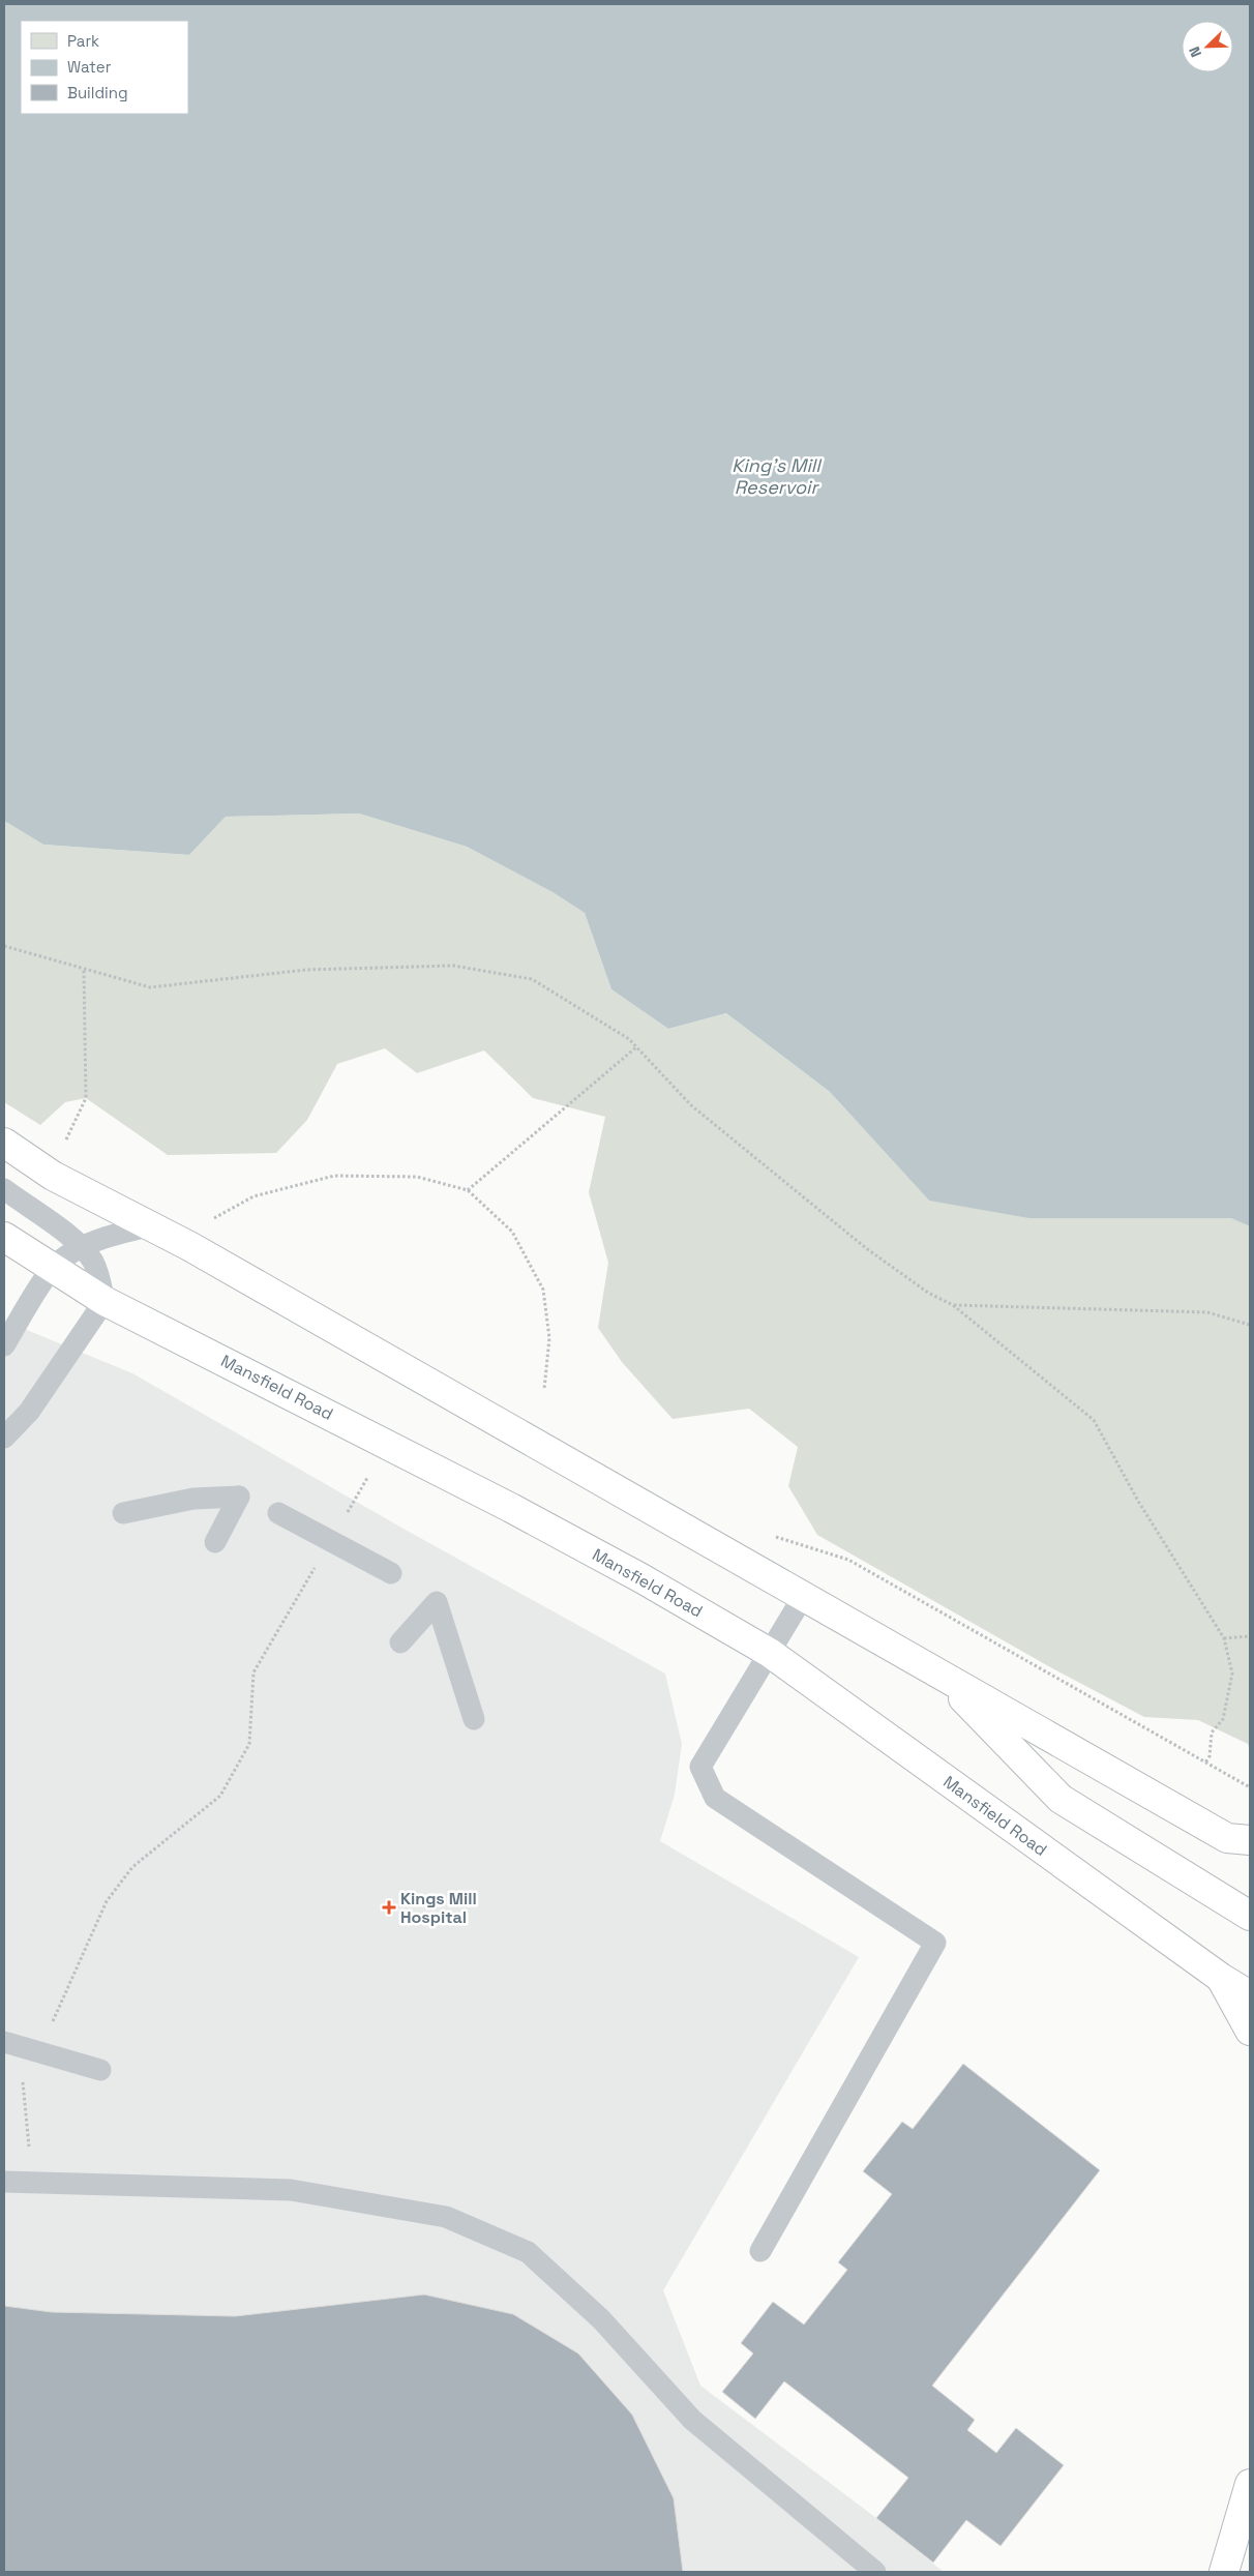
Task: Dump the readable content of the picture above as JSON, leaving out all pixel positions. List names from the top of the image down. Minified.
{"streets":{"highway":["Mansfield Road"]},"water":["King's Mill Reservoir"],"places":{"health":["Kings Mill Hospital"]},"legend":["Park","Water","Building"],"north":"bottom left"}
